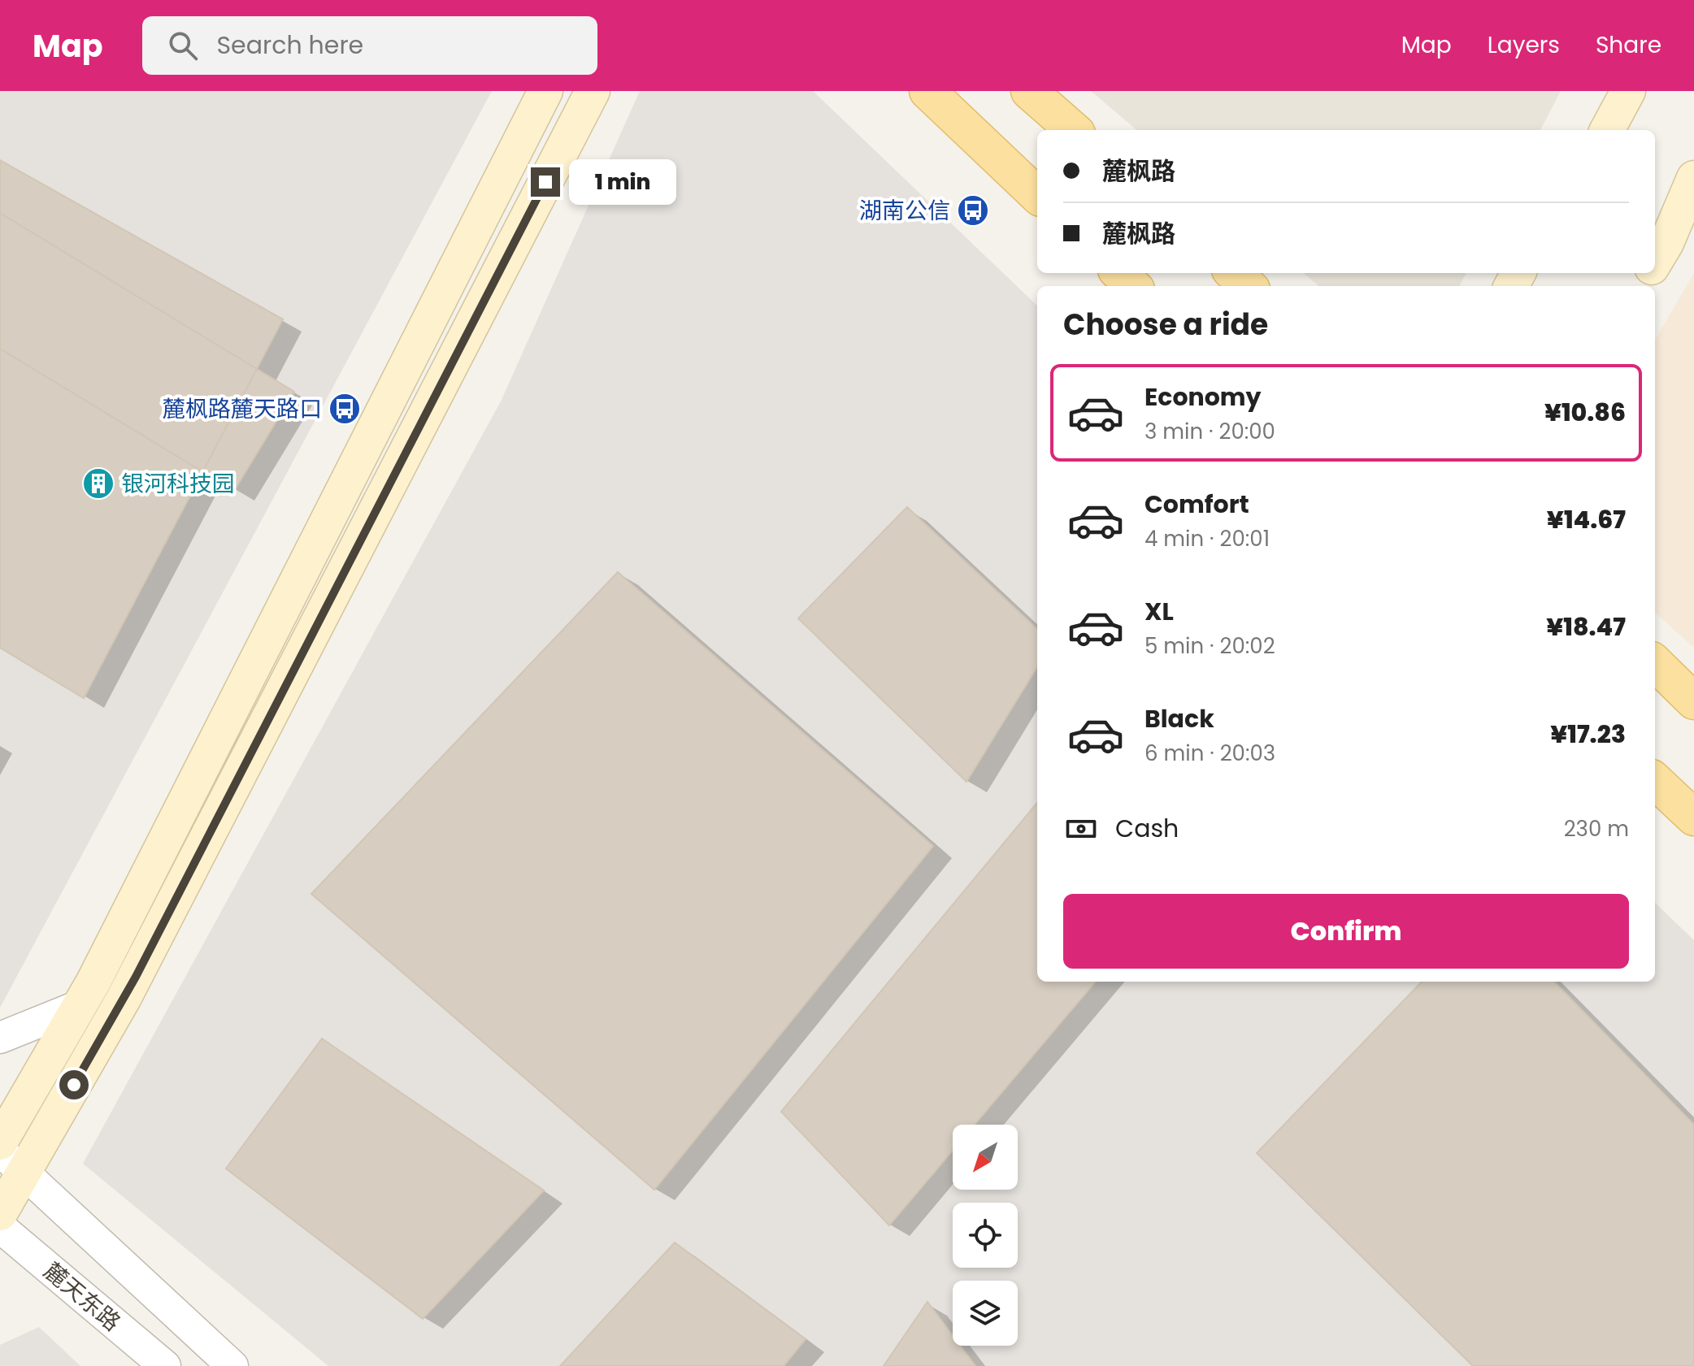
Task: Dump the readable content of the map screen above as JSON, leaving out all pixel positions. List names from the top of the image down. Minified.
{"streets":{"street":["麓天东路"]},"places":{"bus stop":["湖南公信","麓枫路麓天路口"],"building":["银河科技园"]},"north":"bottom left","page":{"header":"Map","search":"Search here","nav":["Map","Layers","Share"],"banner":["麓枫路","麓枫路"],"bubble":"1 min","heading":"Choose a ride","list":[{"name":"Economy","note":"3 min · 20:00","value":"¥10.86"},{"name":"Comfort","note":"4 min · 20:01","value":"¥14.67"},{"name":"XL","note":"5 min · 20:02","value":"¥18.47"},{"name":"Black","note":"6 min · 20:03","value":"¥17.23"}],"pay":["Cash","230 m"],"buttons":"Confirm"}}
